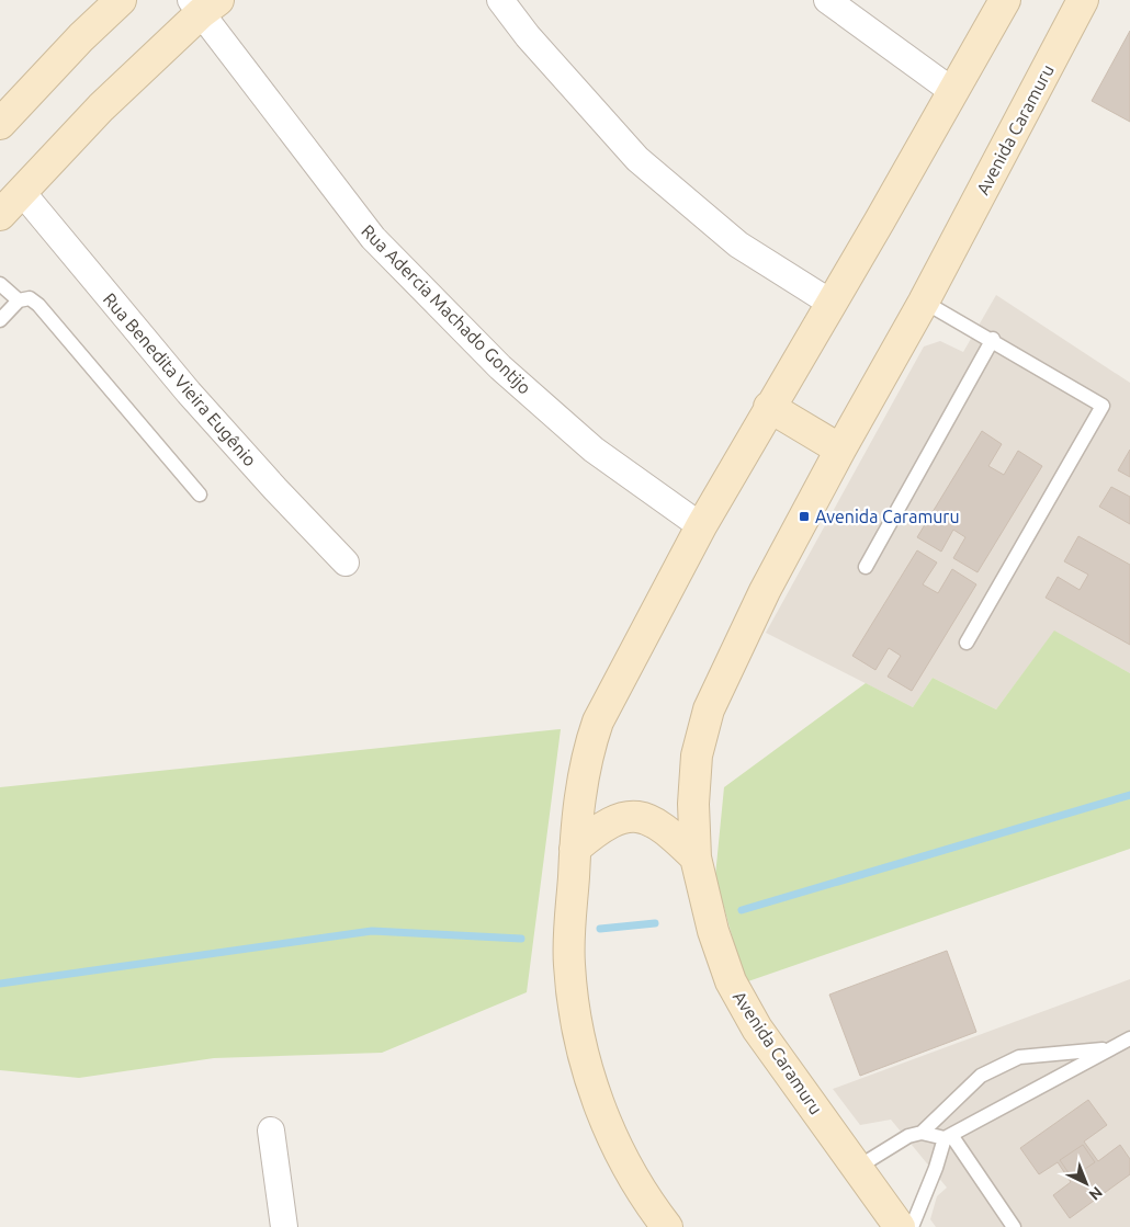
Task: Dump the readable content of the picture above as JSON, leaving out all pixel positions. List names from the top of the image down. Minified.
{"streets":{"main road":["Avenida Caramuru"],"street":["Rua Adercia Machado Gontijo","Rua Benedita Vieira Eugênio"]},"places":{"transit":["Avenida Caramuru"]},"north":"bottom right"}
